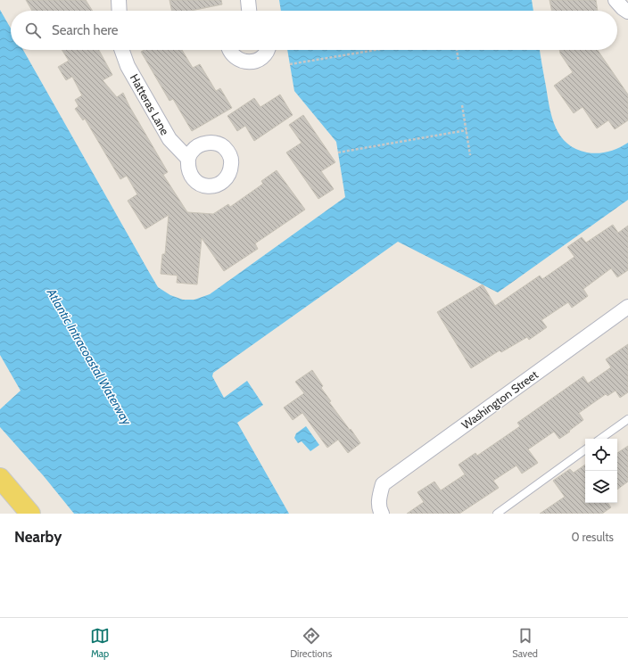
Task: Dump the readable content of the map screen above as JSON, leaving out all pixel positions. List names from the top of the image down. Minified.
{"streets":{"street":["Hatteras Lane","Washington Street"]},"water":["Atlantic Intracoastal Waterway"],"page":{"search":"Search here","heading":["Nearby","0 results"],"nav":["Map","Directions","Saved"]}}
